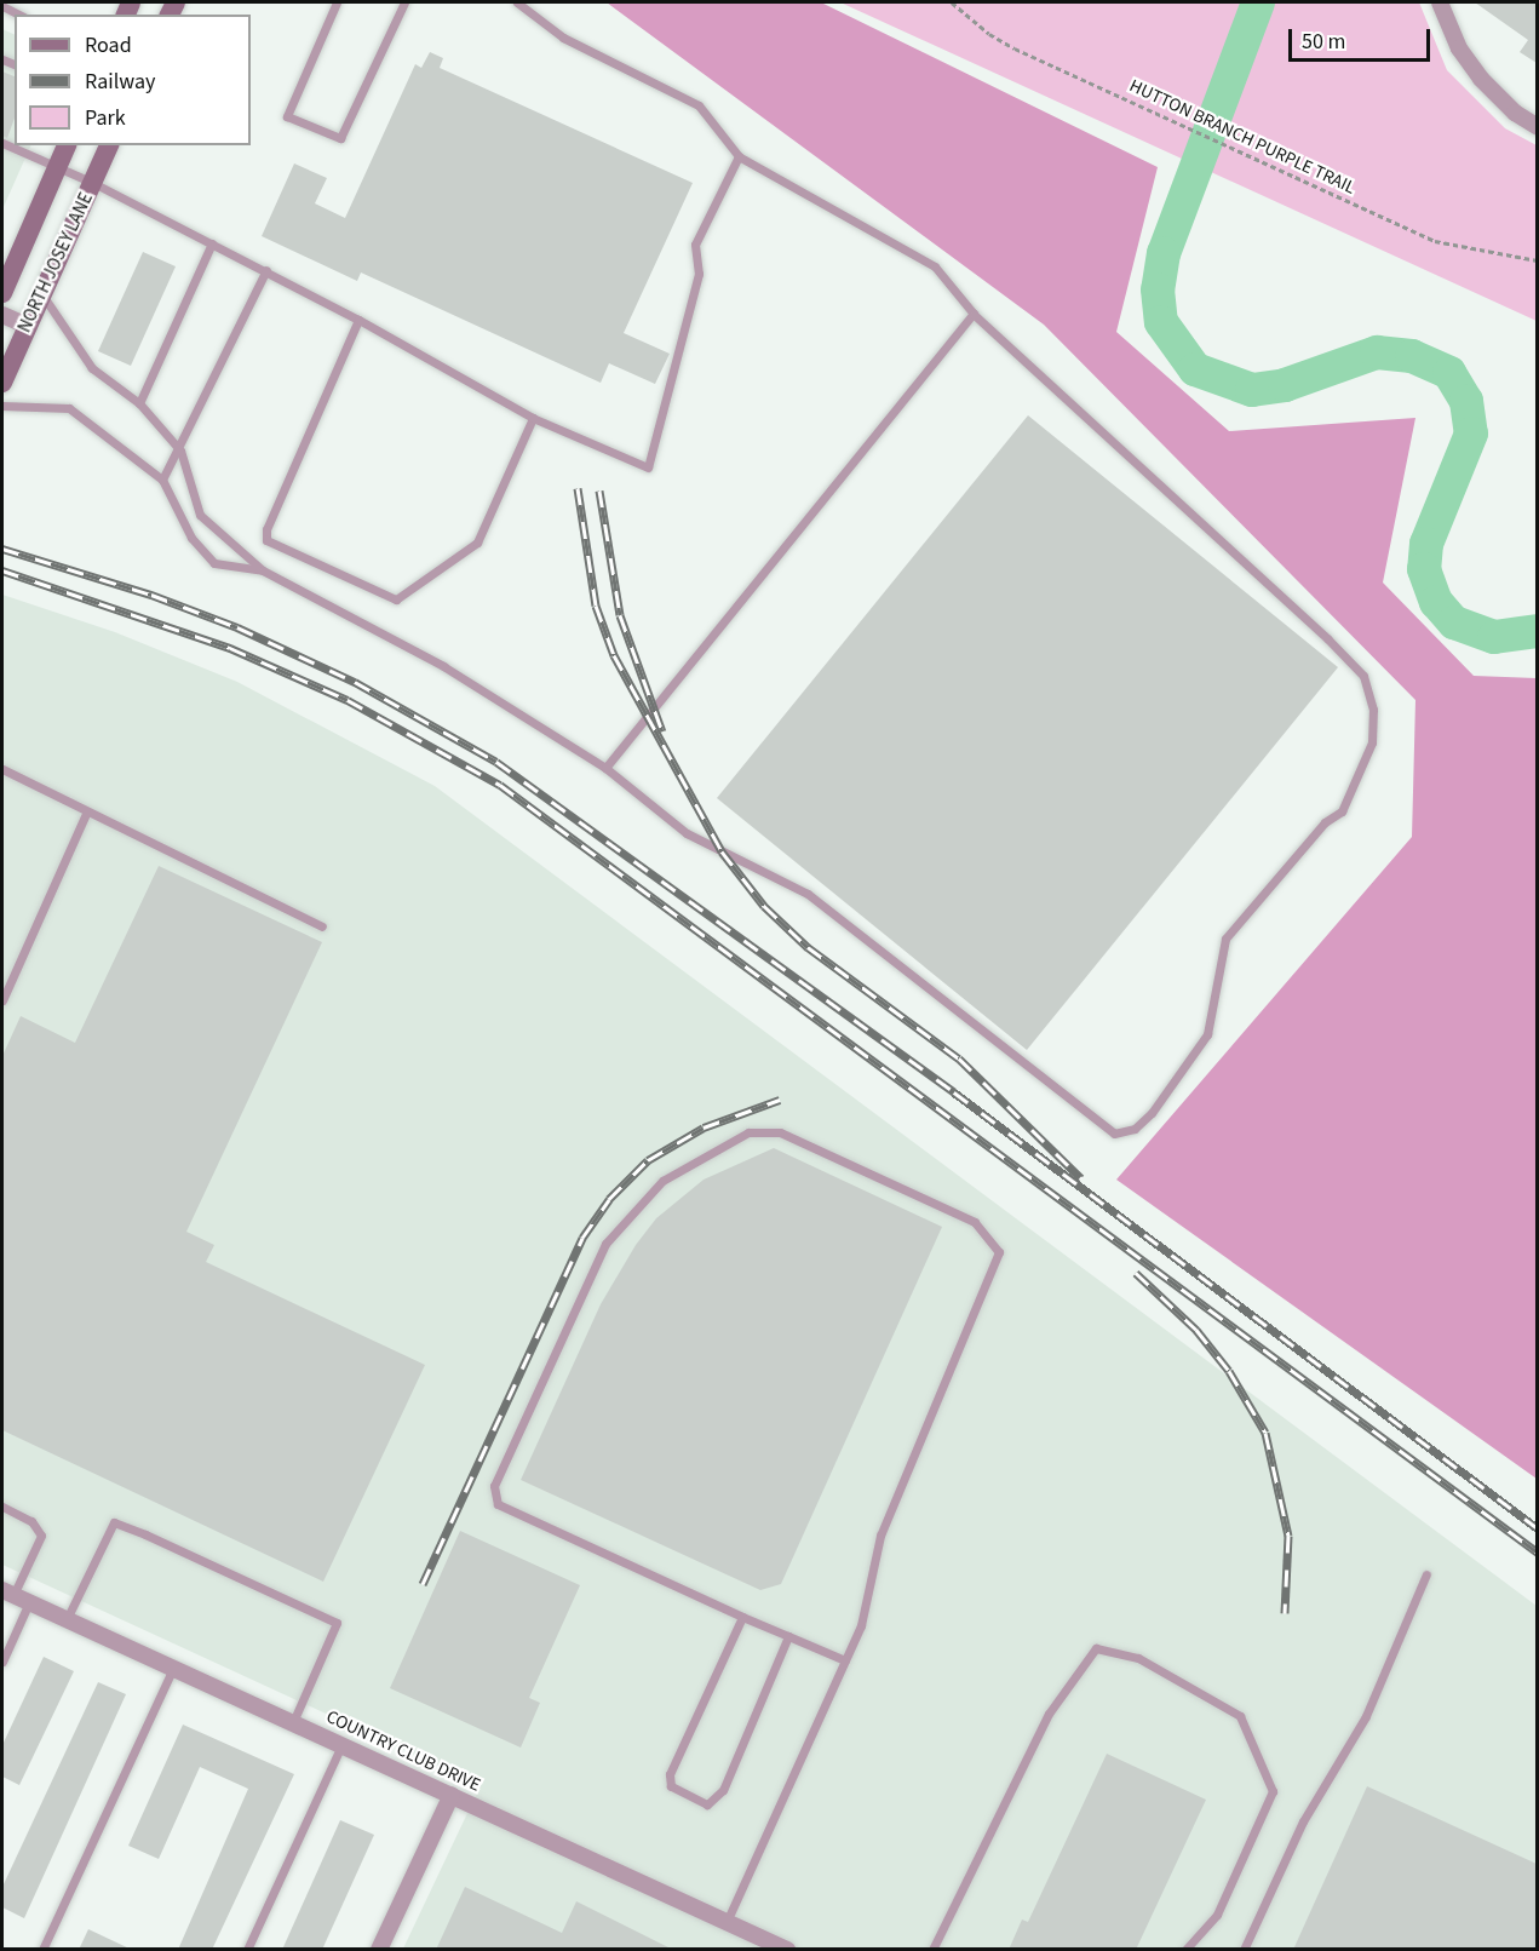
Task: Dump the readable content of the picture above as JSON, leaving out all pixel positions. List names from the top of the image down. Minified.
{"streets":{"main road":["NORTH JOSEY LANE"],"street":["COUNTRY CLUB DRIVE"],"path":["HUTTON BRANCH PURPLE TRAIL"]},"legend":["Road","Railway","Park"],"scale_bar":"50 m"}
